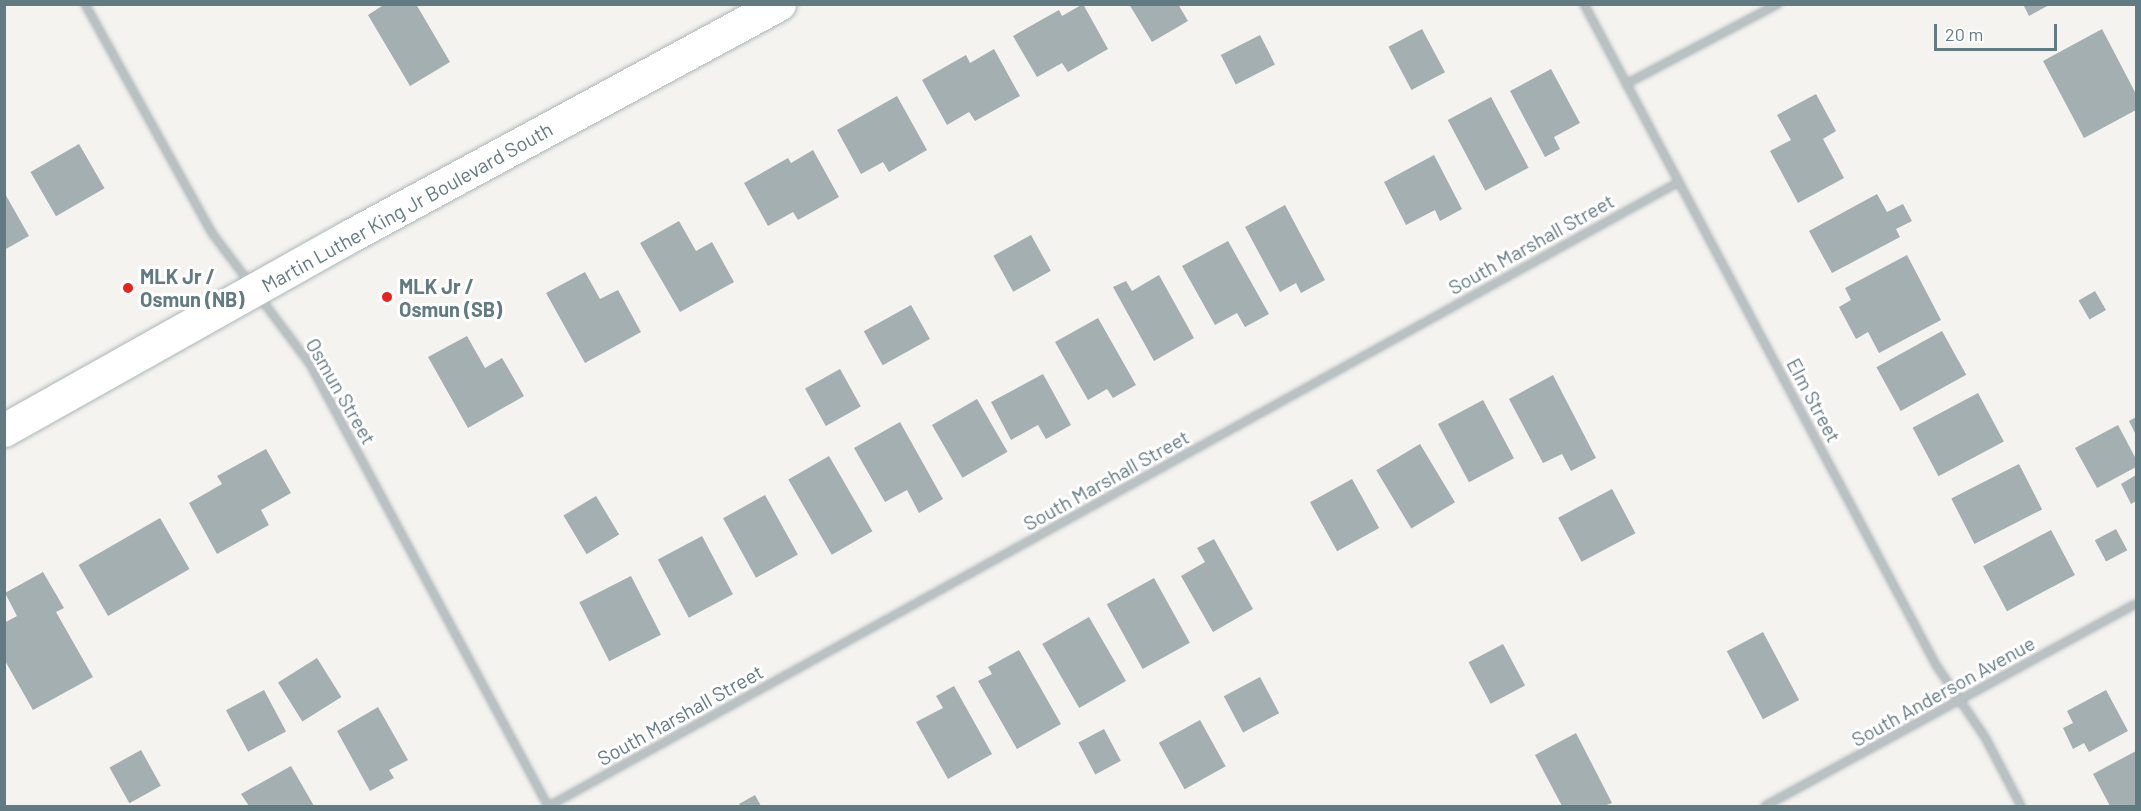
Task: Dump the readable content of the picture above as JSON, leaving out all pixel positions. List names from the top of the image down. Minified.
{"streets":{"main road":["Martin Luther King Jr Boulevard South"],"street":["South Marshall Street","Osmun Street","Elm Street","South Anderson Avenue"]},"crossings":[["Martin Luther King Jr Boulevard South","Osmun Street"],["South Marshall Street","Osmun Street"],["South Marshall Street","Elm Street"],["Elm Street","South Anderson Avenue"]],"places":["MLK Jr / Osmun (NB)","MLK Jr / Osmun (SB)"],"scale_bar":"20 m"}
